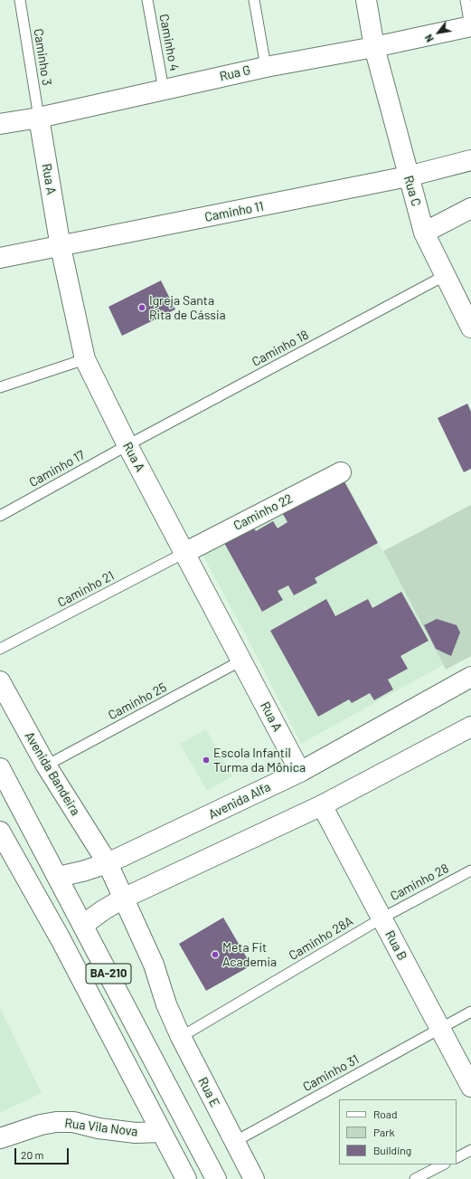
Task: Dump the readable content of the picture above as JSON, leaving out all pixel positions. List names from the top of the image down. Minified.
{"streets":{"street":["Rua G","Rua A","Rua C","Caminho 11","Caminho 22","Avenida Bandeira","Avenida Alfa","Rua B","BA-210","Rua E","Rua Vila Nova"],"lane":["Caminho 4","Caminho 3","Caminho 18","Caminho 17","Caminho 21","Caminho 25","Caminho 28","Caminho 28A","Caminho 31"]},"crossings":[["Caminho 4","Rua G"],["Caminho 3","Rua G"],["Caminho 3","Rua A"],["Rua G","Rua A"],["Rua G","Rua C"],["Rua A","Caminho 11"],["Rua A","Caminho 18"],["Rua A","Caminho 17"],["Rua A","Caminho 22"],["Rua A","Caminho 21"],["Rua A","Caminho 25"],["Rua A","Avenida Alfa"],["Rua C","Caminho 11"],["Rua C","Caminho 18"],["Caminho 18","Caminho 17"],["Caminho 22","Caminho 21"],["Caminho 25","Avenida Bandeira"],["Avenida Bandeira","Avenida Alfa"],["Avenida Bandeira","Rua E"],["Avenida Alfa","BA-210"],["Caminho 28","Caminho 28A"],["Caminho 28","Rua B"],["Caminho 28A","Rua B"],["Caminho 28A","Rua E"],["Rua B","Caminho 31"],["BA-210","Rua Vila Nova"],["Caminho 31","Rua E"]],"places":["Igreja Santa Rita de Cássia","Escola Infantil Turma da Mônica","Meta Fit Academia"],"legend":["Road","Park","Building"],"scale_bar":"20 m","north":"bottom left"}
